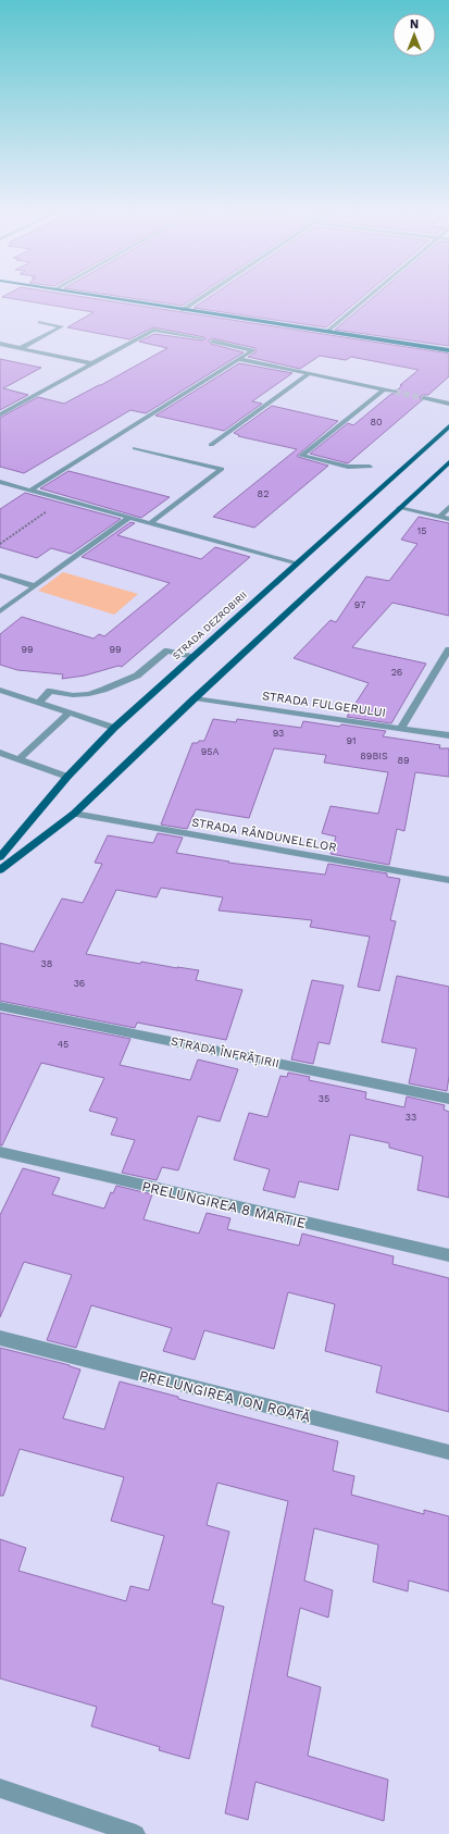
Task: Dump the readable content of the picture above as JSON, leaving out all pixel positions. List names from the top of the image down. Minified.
{"streets":{"main road":["STRADA DEZROBIRII"],"street":["STRADA FULGERULUI","STRADA RÂNDUNELELOR","STRADA ÎNFRĂȚIRII","PRELUNGIREA 8 MARTIE","PRELUNGIREA ION ROATĂ"]},"house_numbers":["80","82","15","97","99","99","26","93","91","95A","89BIS","89","38","36","45","35","33"],"north":"top"}
